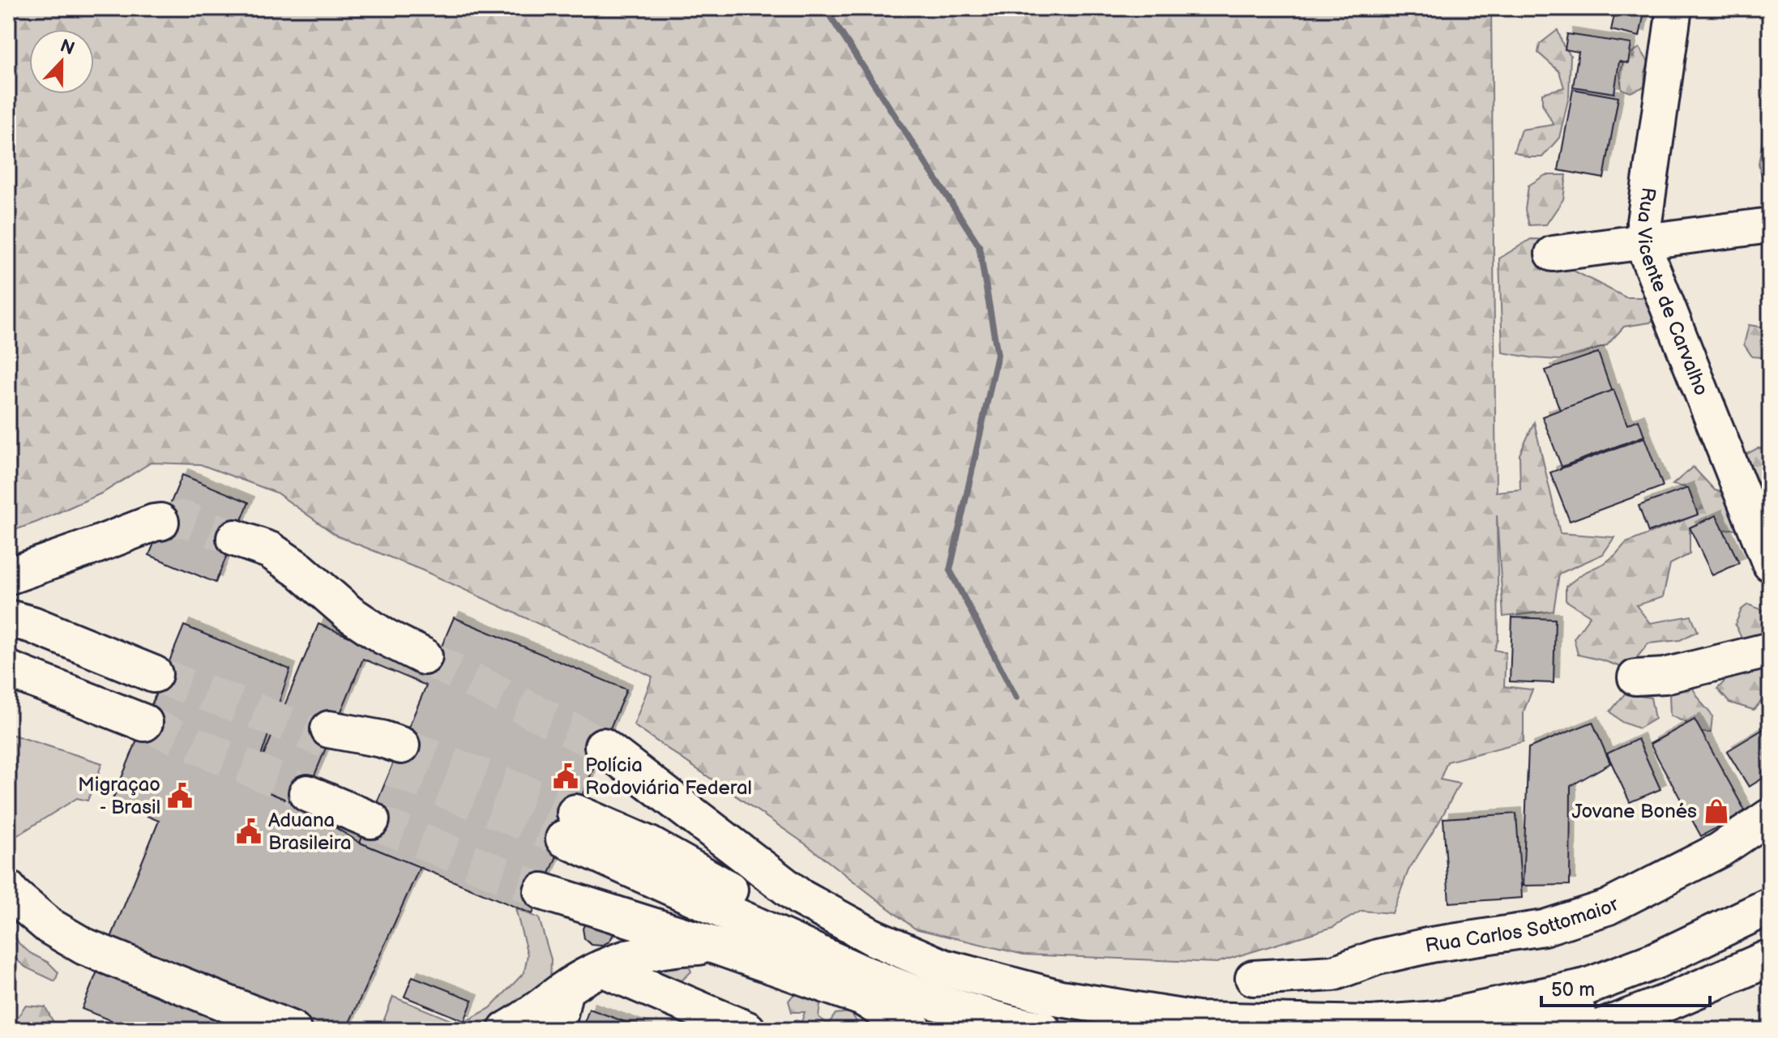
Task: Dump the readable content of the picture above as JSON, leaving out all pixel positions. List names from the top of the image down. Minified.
{"streets":{"street":["Rua Vicente de Carvalho","Rua Carlos Sottomaior"]},"places":{"public building":["Polícia Rodoviária Federal","Migraçao - Brasil","Aduana Brasileira"],"shop":["Jovane Bonés"]},"scale_bar":"50 m","north":"top"}
